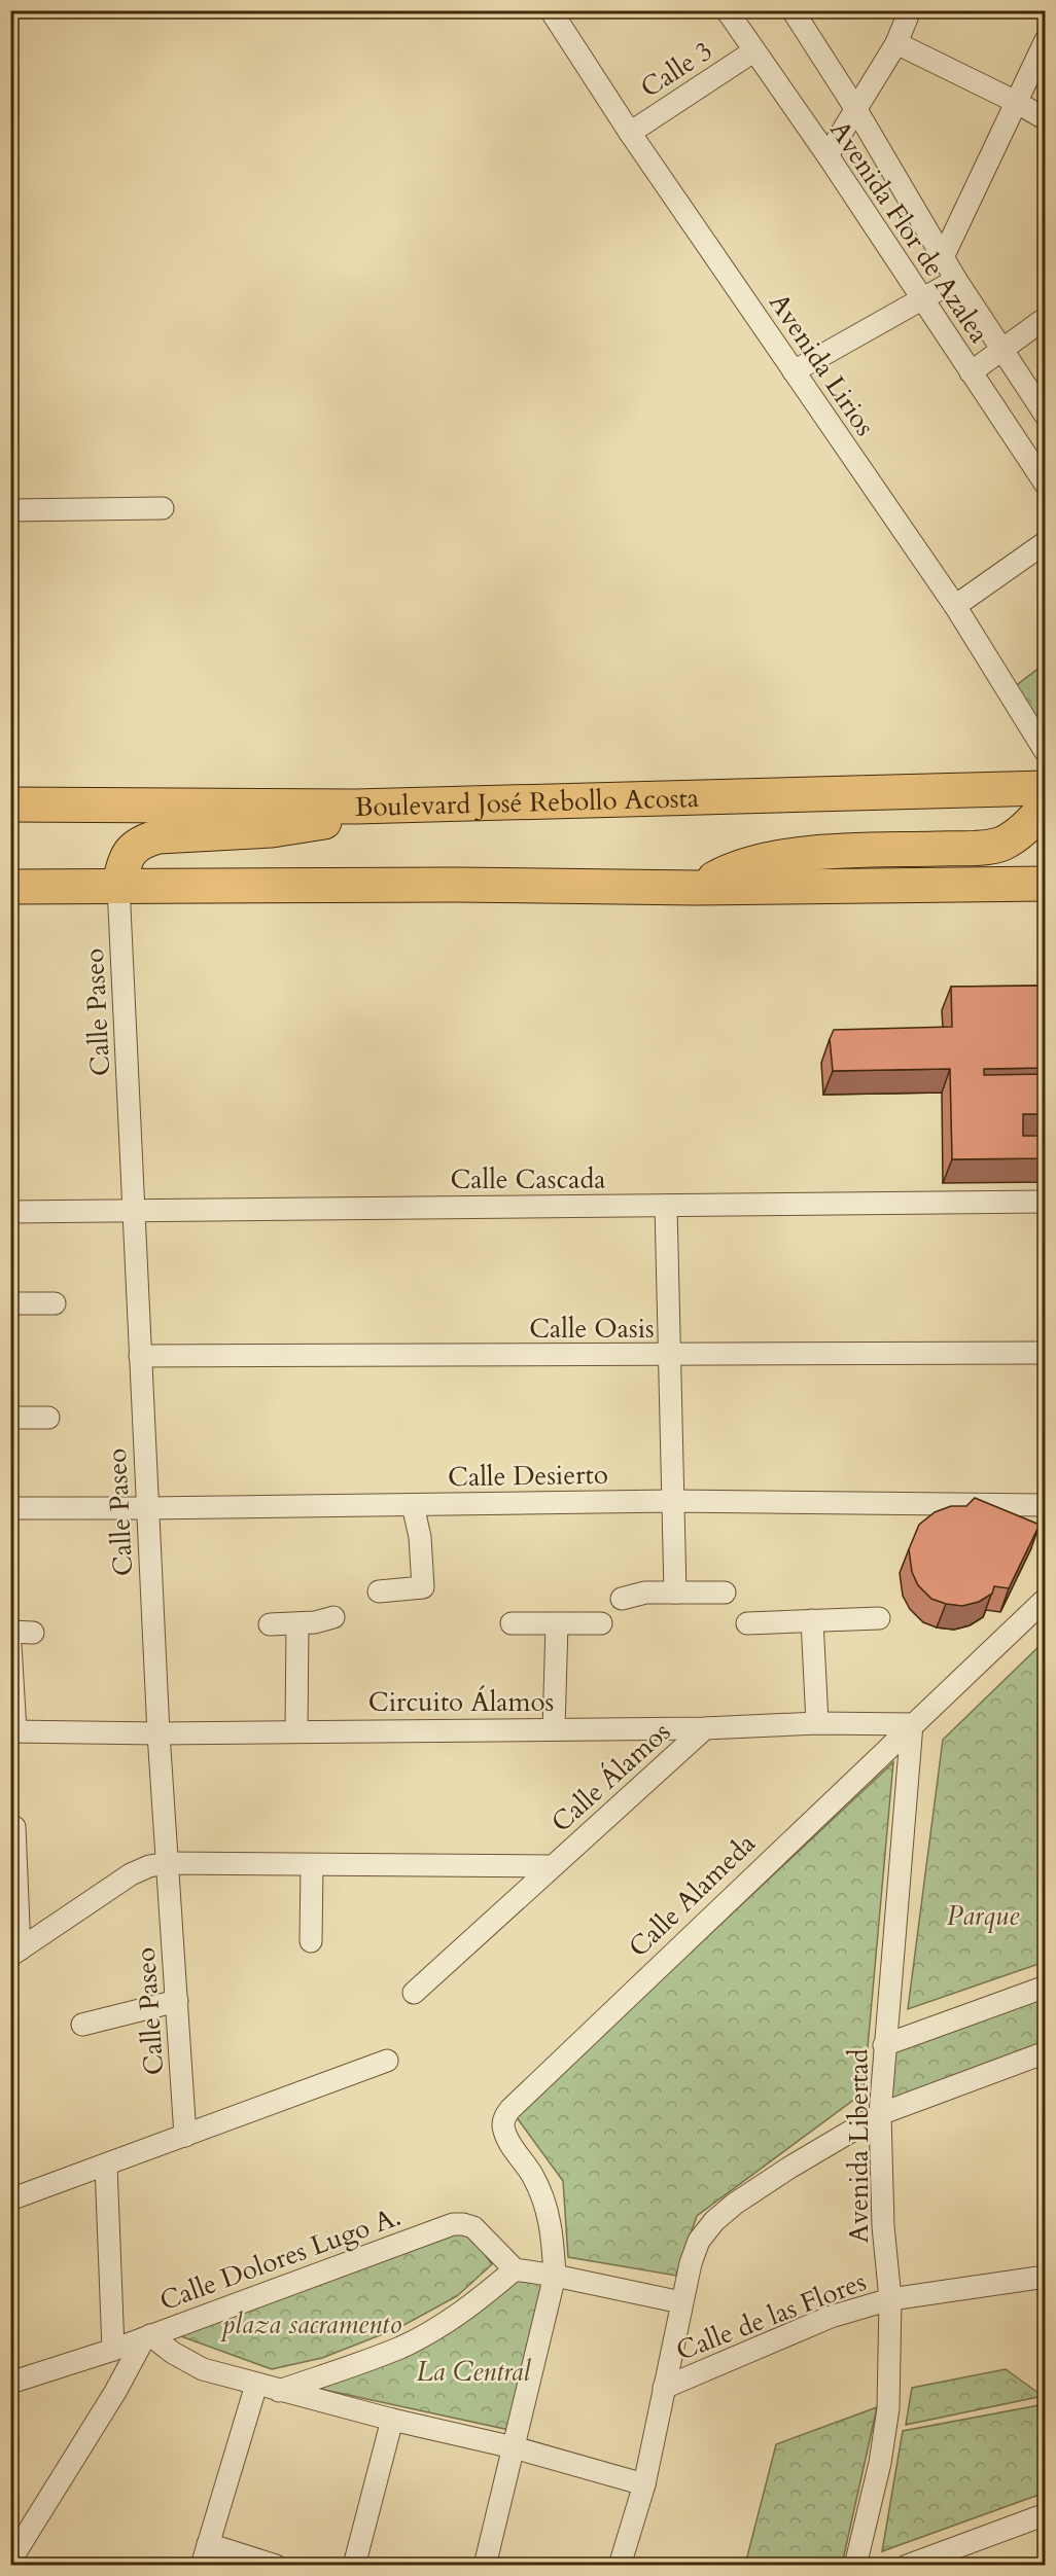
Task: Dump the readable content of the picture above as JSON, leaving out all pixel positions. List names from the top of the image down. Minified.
{"streets":{"main road":["Boulevard José Rebollo Acosta"],"street":["Calle 3","Avenida Flor de Azalea","Avenida Lirios","Calle Paseo","Calle Cascada","Calle Oasis","Calle Desierto","Circuito Álamos","Calle Álamos","Calle Alameda","Avenida Libertad","Calle Dolores Lugo A.","Calle de las Flores"]},"crossings":[["Calle 3","Avenida Flor de Azalea"],["Calle 3","Avenida Lirios"],["Calle Paseo","Calle Cascada"],["Calle Paseo","Calle Oasis"],["Calle Paseo","Calle Desierto"],["Calle Paseo","Circuito Álamos"],["Circuito Álamos","Calle Álamos"],["Circuito Álamos","Calle Alameda"],["Circuito Álamos","Avenida Libertad"],["Calle Alameda","Avenida Libertad"],["Avenida Libertad","Calle de las Flores"]],"parks":["Parque","plaza sacramento","La Central"]}
